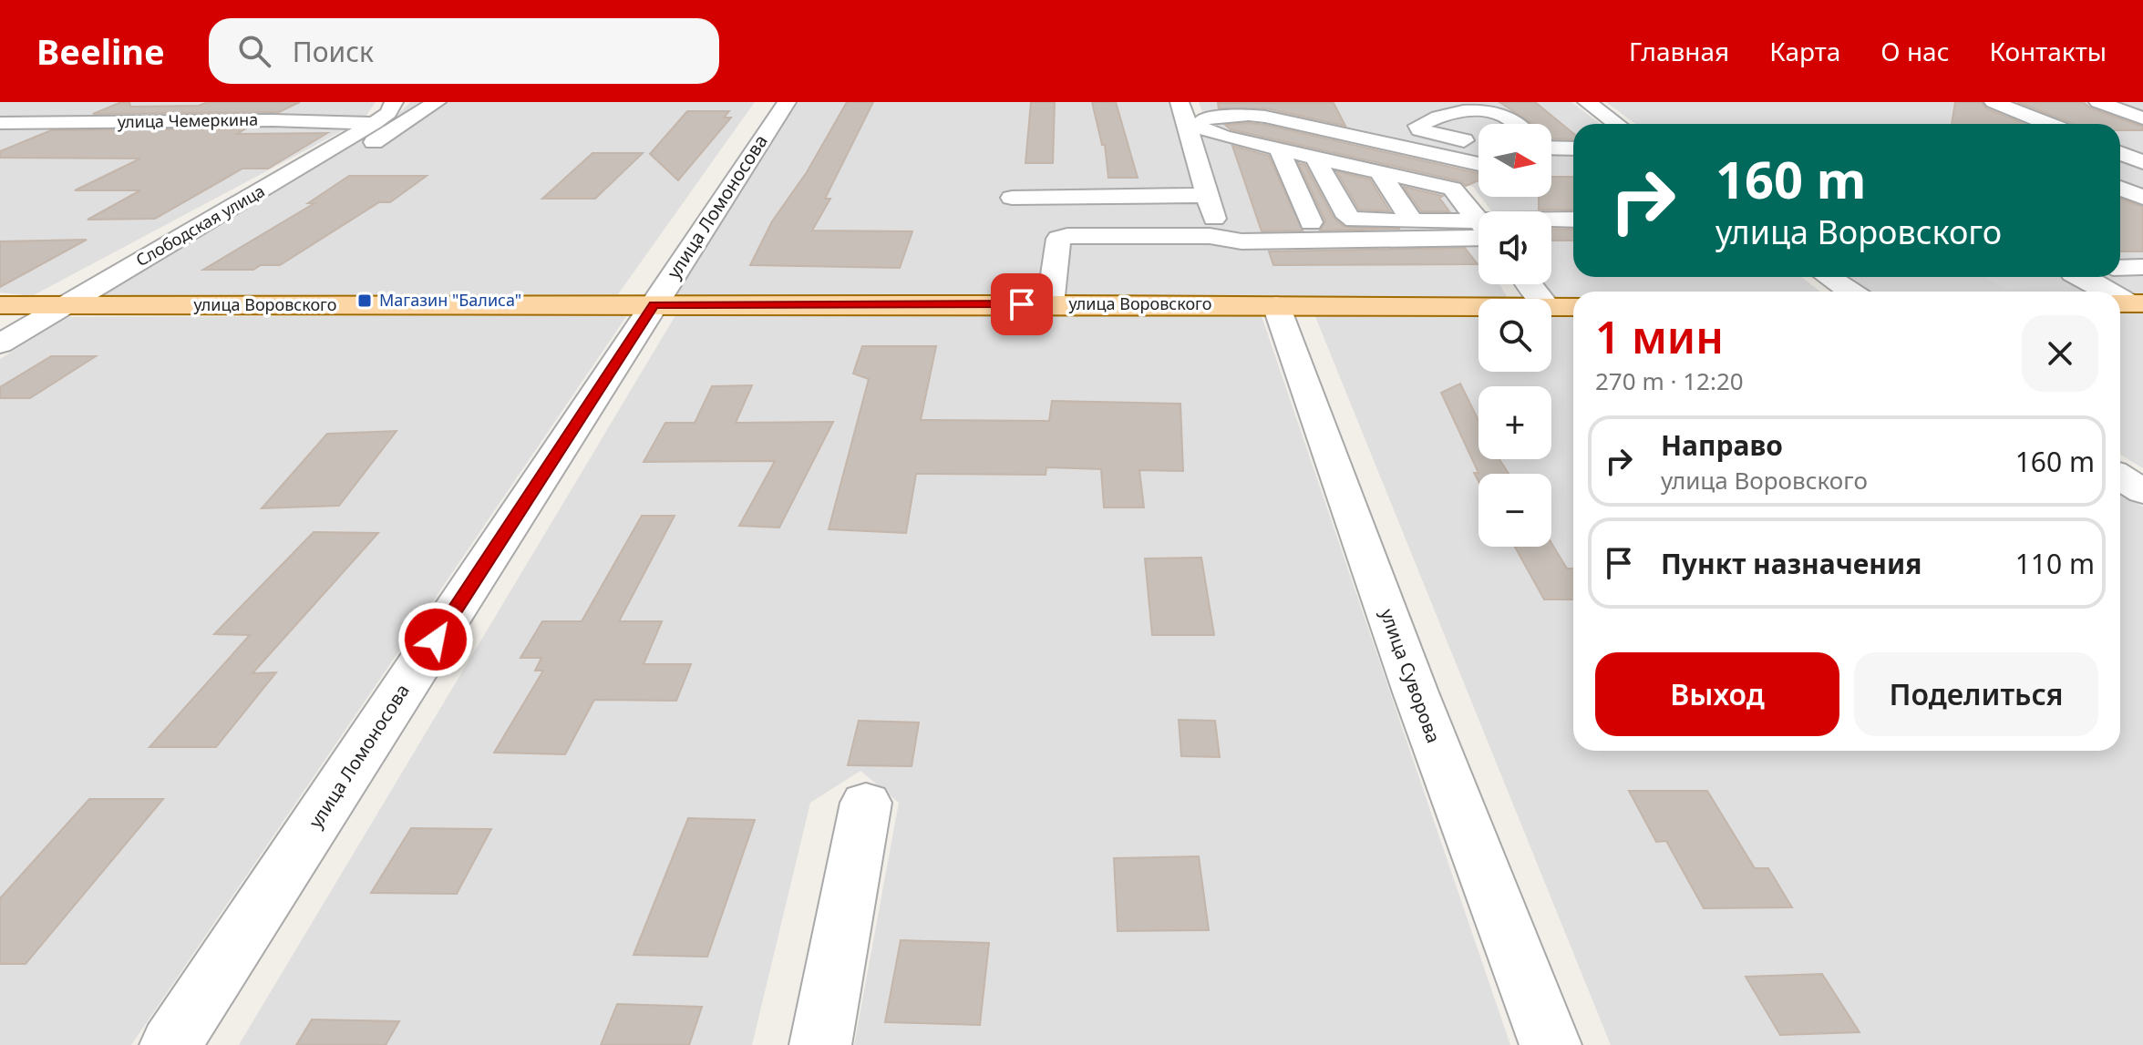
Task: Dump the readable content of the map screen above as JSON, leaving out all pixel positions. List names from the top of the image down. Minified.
{"streets":{"main road":["улица Воровского"],"street":["улица Чемеркина","улица Ломоносова","Слободская улица","улица Суворова"]},"crossings":[["улица Чемеркина","Слободская улица"],["улица Ломоносова","улица Воровского"],["Слободская улица","улица Воровского"],["улица Воровского","улица Суворова"]],"places":{"transit":["Магазин \"Балиса\""]},"north":"right","page":{"header":"Beeline","search":"Поиск","nav":["Главная","Карта","О нас","Контакты"],"map_buttons":["+","−"],"turn":["160 m","улица Воровского"],"heading":["1 мин","270 m · 12:20"],"list":[{"name":"Направо","note":"улица Воровского","value":"160 m"},{"name":"Пункт назначения","value":"110 m"}],"buttons":["Выход","Поделиться"]}}
